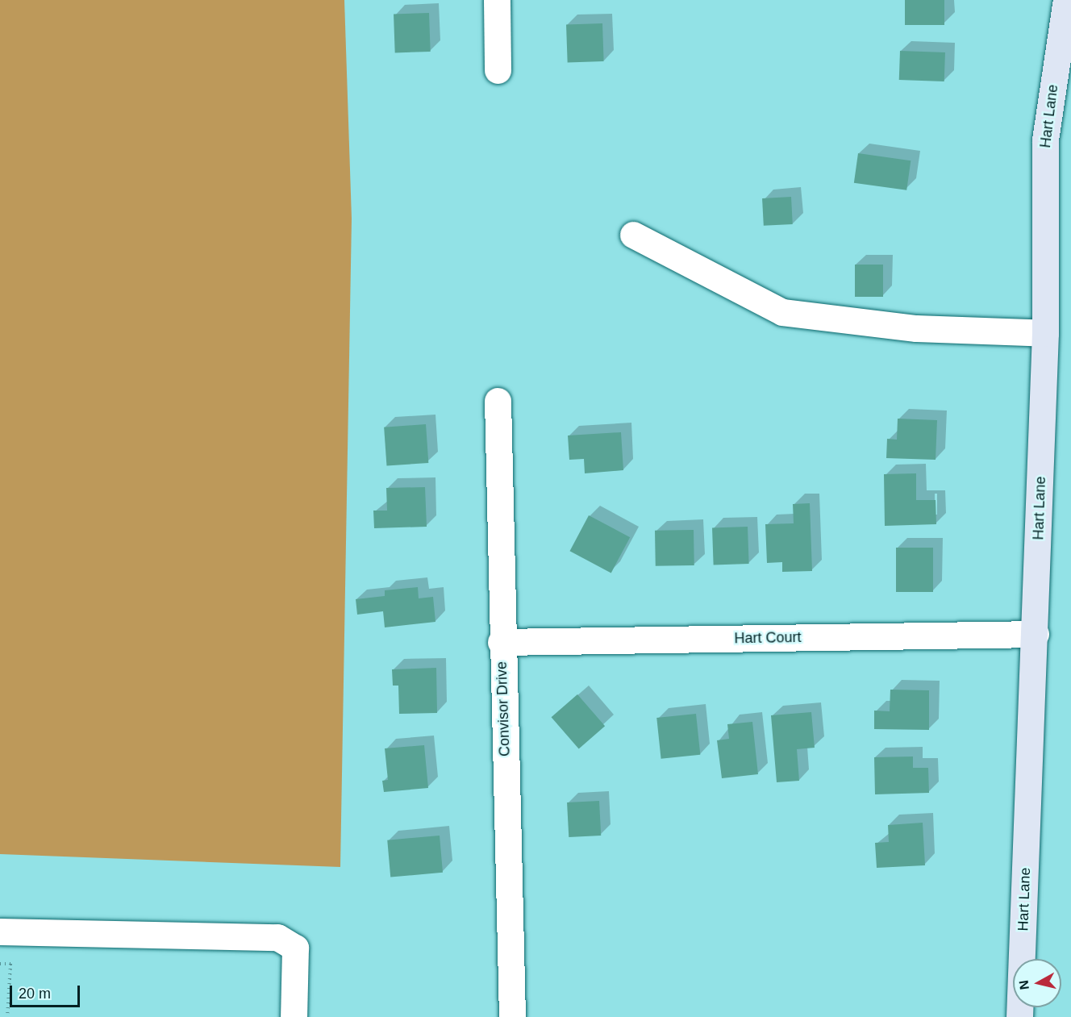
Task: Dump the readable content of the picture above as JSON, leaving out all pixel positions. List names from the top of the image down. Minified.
{"streets":{"main road":["Hart Lane"],"street":["Hart Court","Convisor Drive"]},"crossings":[["Hart Lane","Hart Court"],["Hart Court","Convisor Drive"]],"scale_bar":"20 m","north":"left"}
